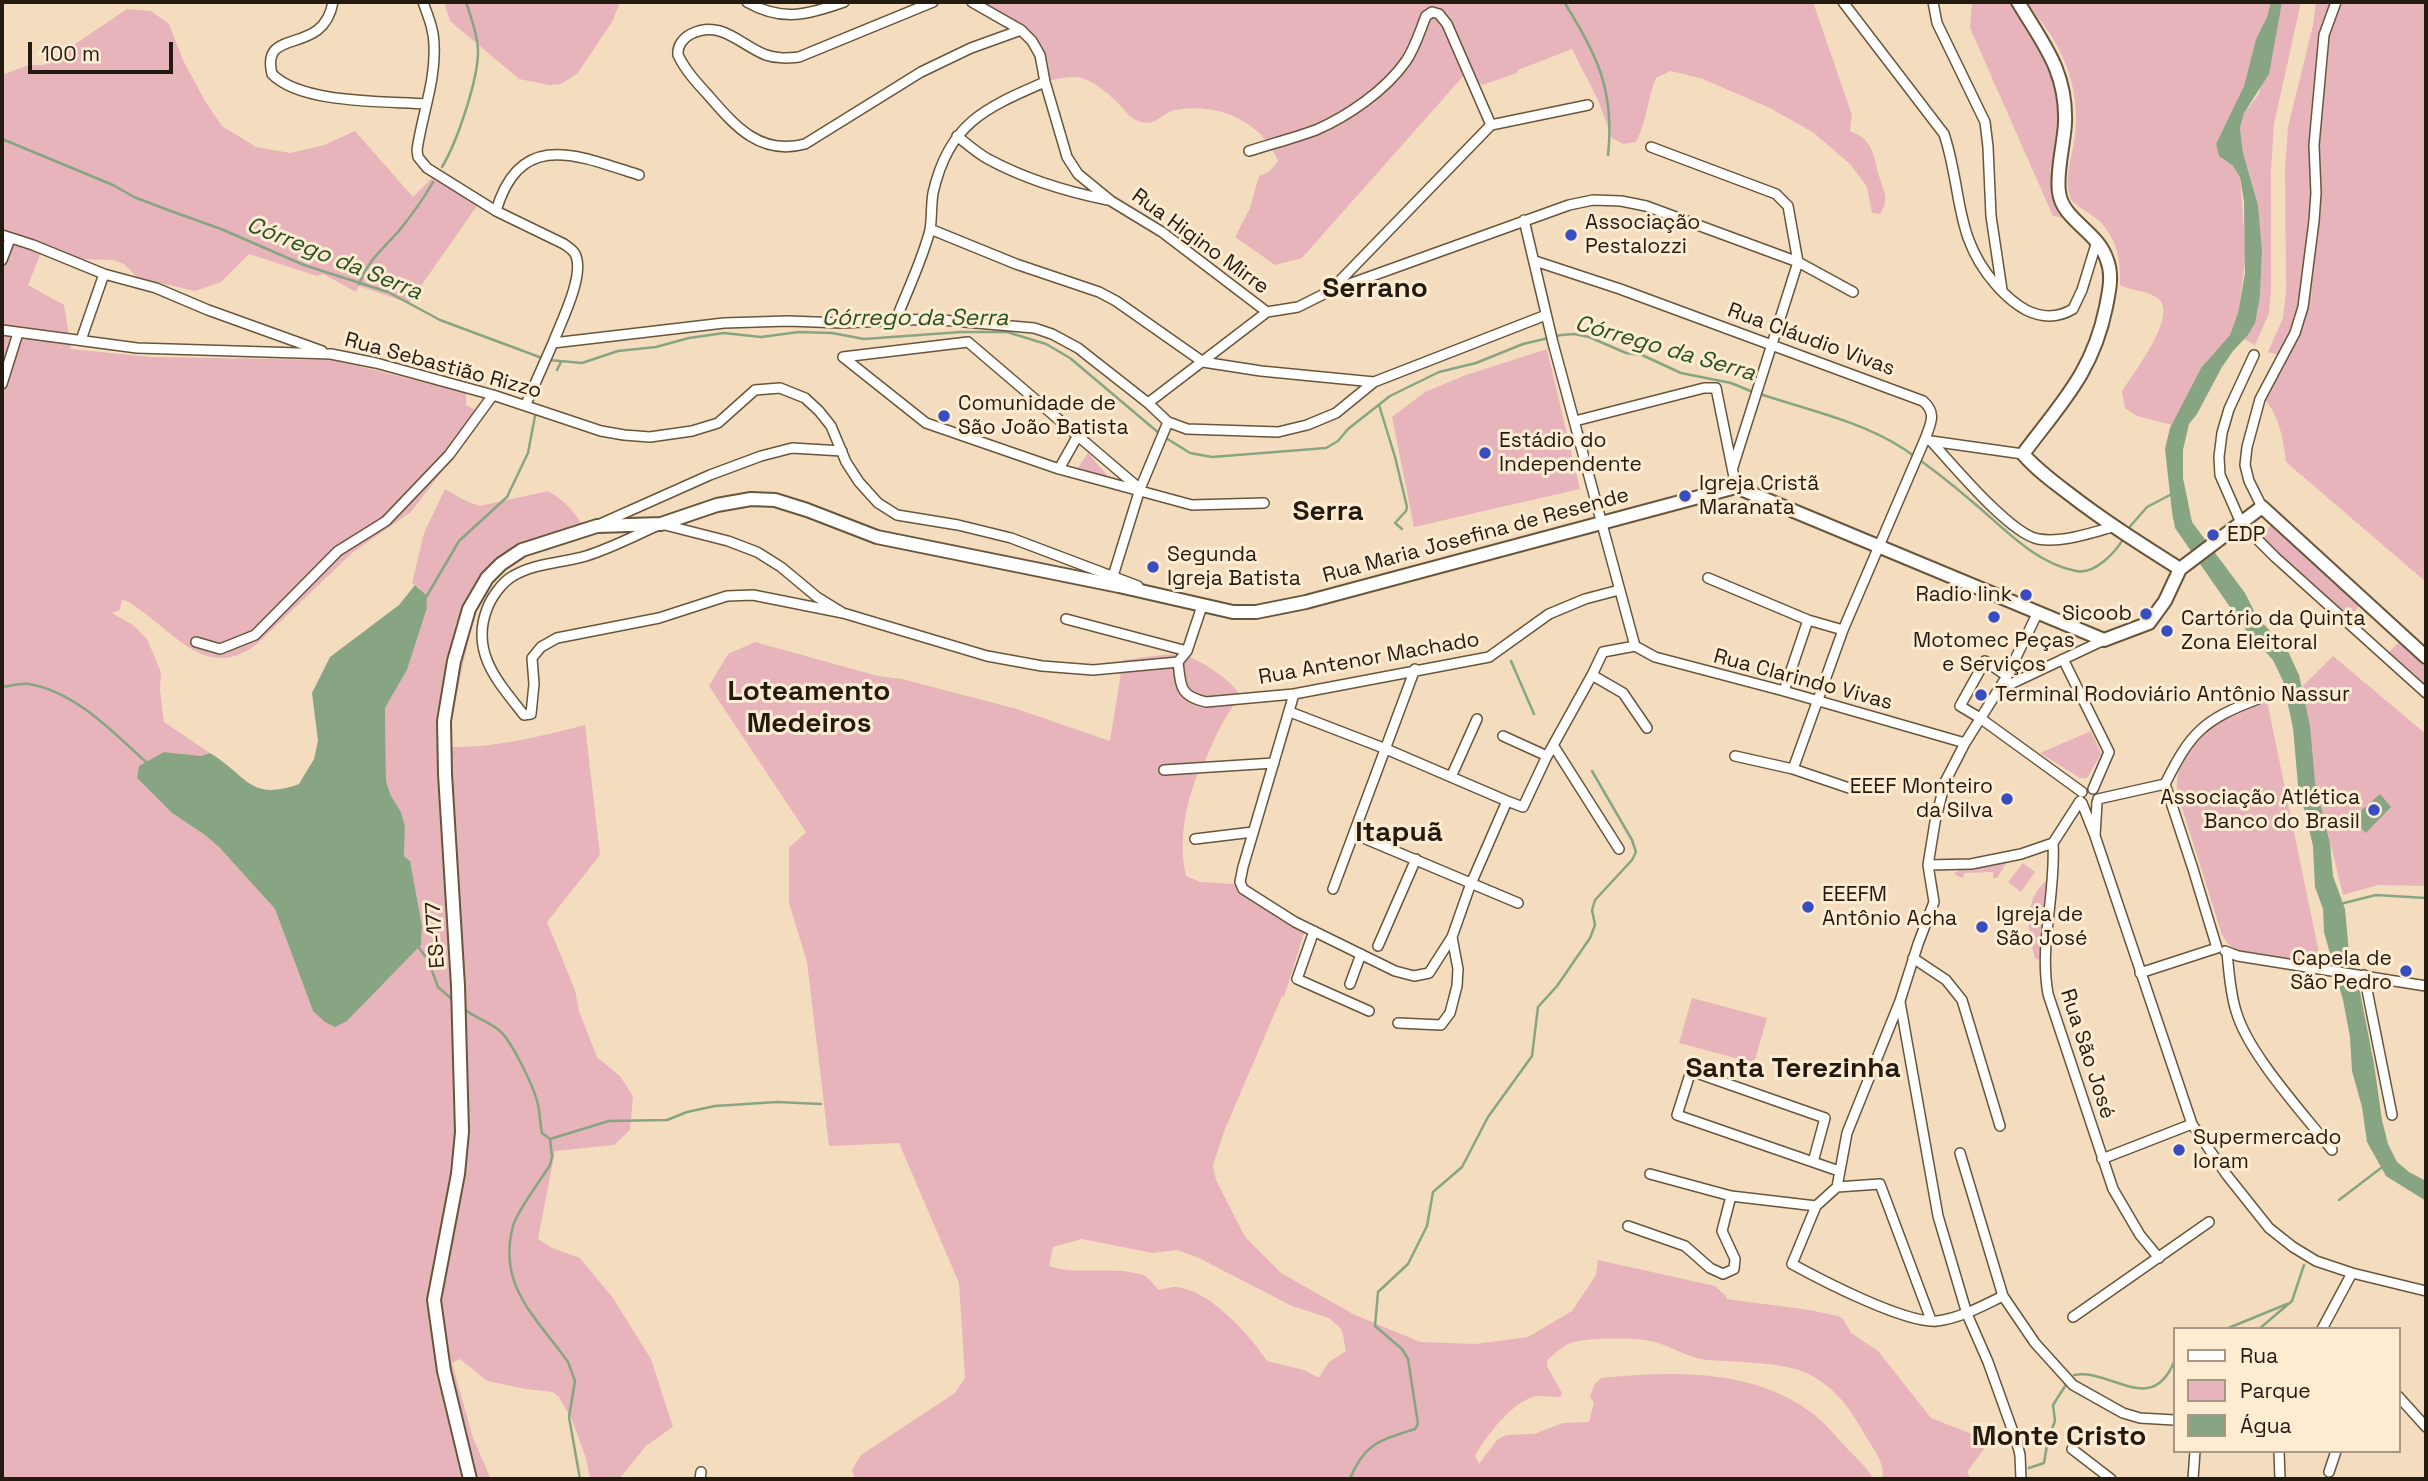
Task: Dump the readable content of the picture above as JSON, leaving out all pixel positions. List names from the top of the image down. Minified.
{"streets":{"main road":["Rua Maria Josefina de Resende","ES-177"],"street":["Rua Higino Mirre","Rua Cláudio Vivas","Rua Sebastião Rizzo","Rua Antenor Machado","Rua Clarindo Vivas","Rua São José"]},"crossings":[["Rua Cláudio Vivas","Rua Clarindo Vivas"],["Rua Sebastião Rizzo","Rua Maria Josefina de Resende"],["Rua Maria Josefina de Resende","ES-177"]],"districts":["Serrano","Serra","Loteamento Medeiros","Itapuã","Santa Terezinha","Monte Cristo"],"water":["Córrego da Serra"],"places":["Associação Pestalozzi","Comunidade de São João Batista","Estádio do Independente","Igreja Cristã Maranata","EDP","Segunda Igreja Batista","Radio link","Sicoob","Motomec Peças e Serviços","Cartório da Quinta Zona Eleitoral","Terminal Rodoviário Antônio Nassur","EEEF Monteiro da Silva","Associação Atlética Banco do Brasil","EEEFM Antônio Acha","Igreja de São José","Capela de São Pedro","Supermercado Ioram"],"legend":["Rua","Parque","Água"],"scale_bar":"100 m"}
